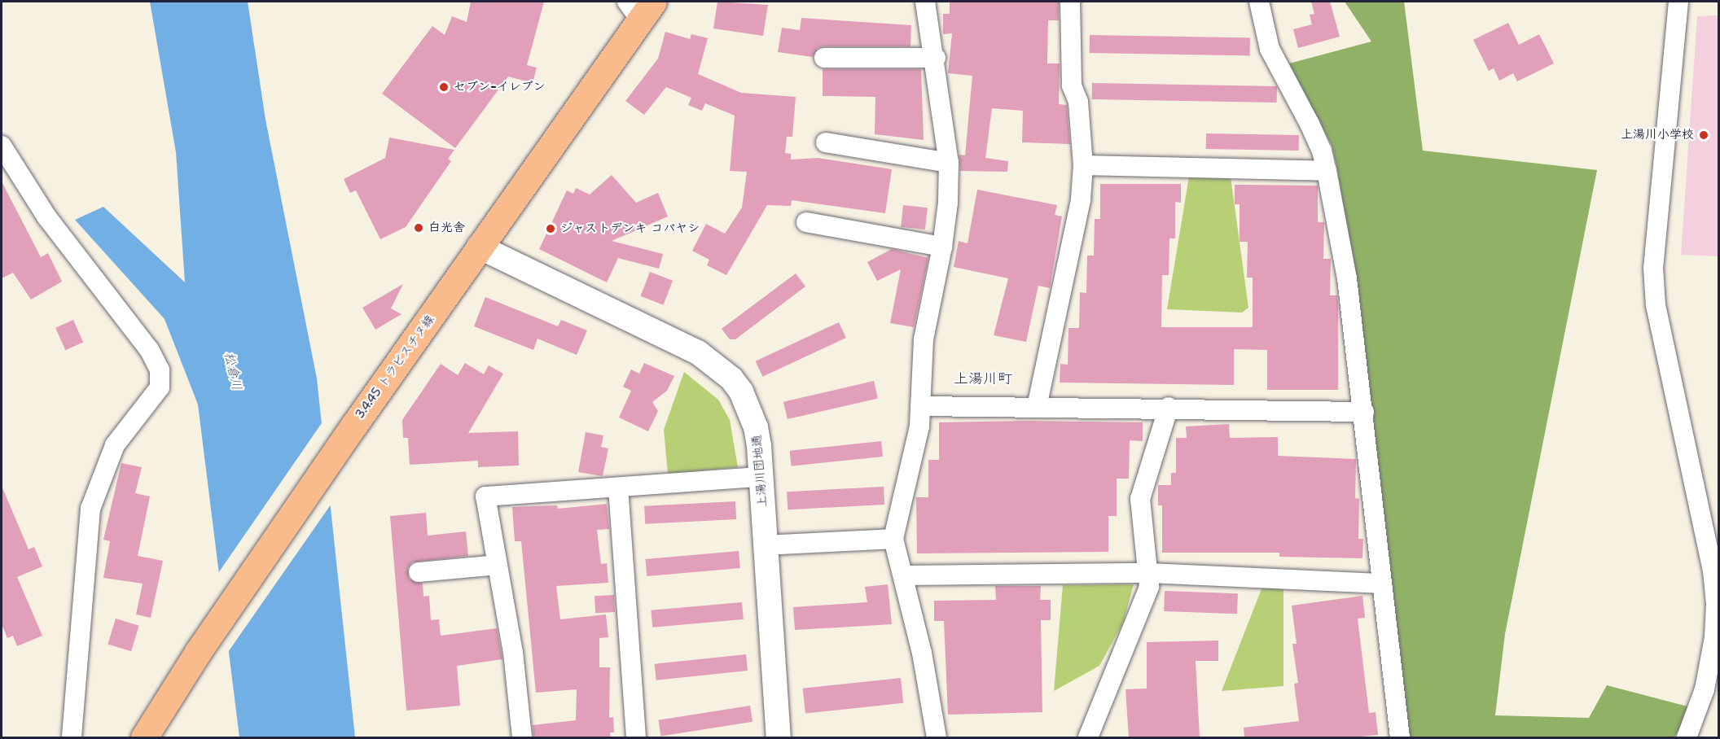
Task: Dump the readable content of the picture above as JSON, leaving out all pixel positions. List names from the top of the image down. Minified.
{"streets":{"main road":["3.4.45 トラピスチヌ線"],"street":["上湯川団地通"]},"crossings":[["3.4.45 トラピスチヌ線","上湯川団地通"]],"districts":["上湯川町"],"water":["松倉川"],"places":["セブン-イレブン","上湯川小学校","白光舎","ジャストデンキ コバヤシ"]}
